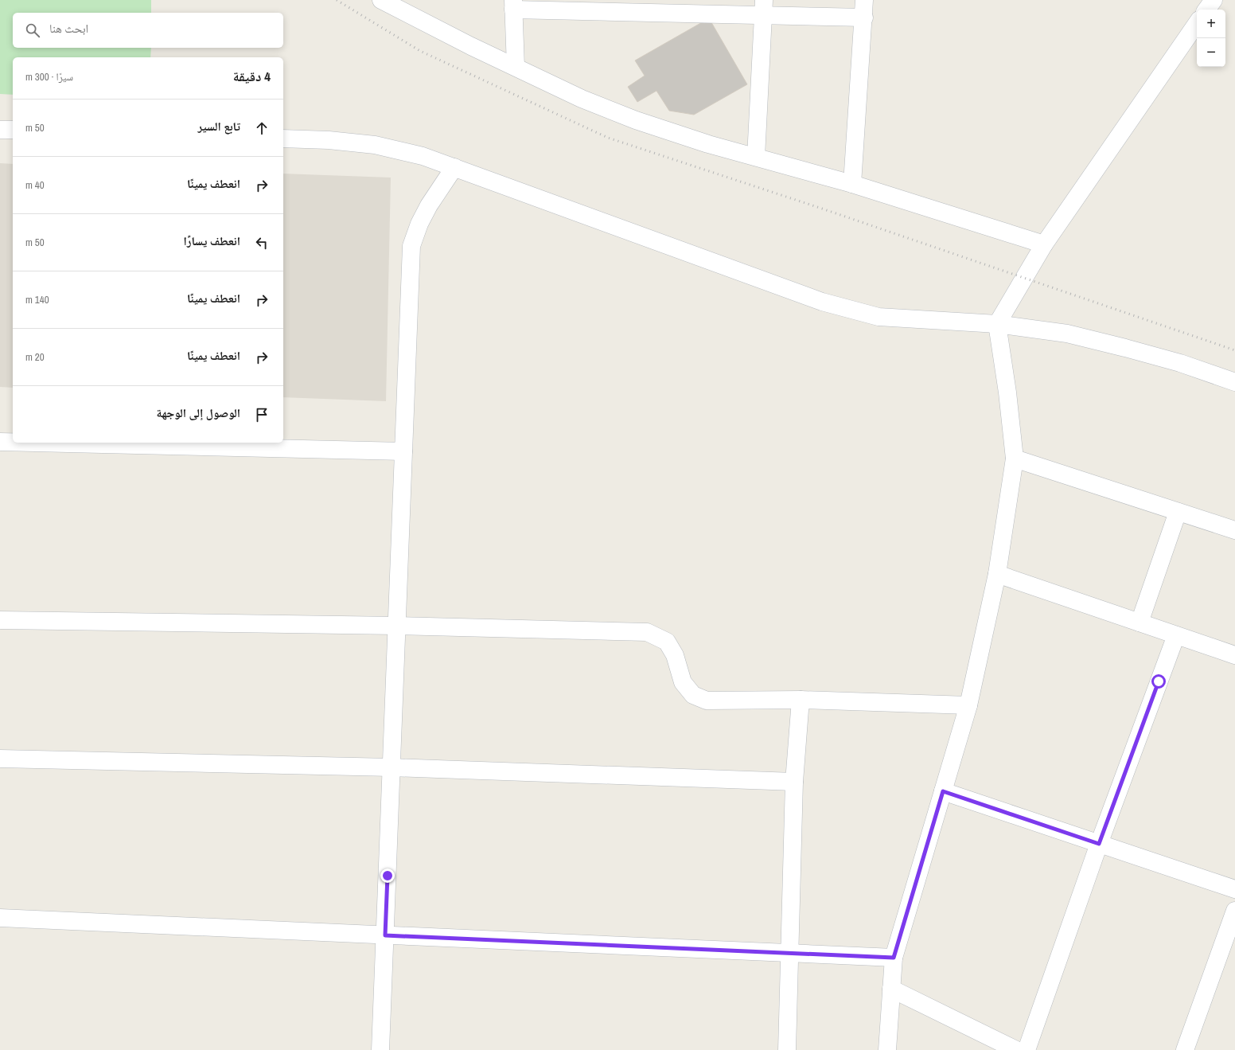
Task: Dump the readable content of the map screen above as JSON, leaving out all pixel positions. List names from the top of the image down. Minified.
{"page":{"map_buttons":["+","−"],"search":"ابحث هنا","heading":["4 دقيقة","سيرًا · 300 m"],"list":[["تابع السير","50 m"],["انعطف يمينًا","40 m"],["انعطف يسارًا","50 m"],["انعطف يمينًا","140 m"],["انعطف يمينًا","20 m"],"الوصول إلى الوجهة"]}}
